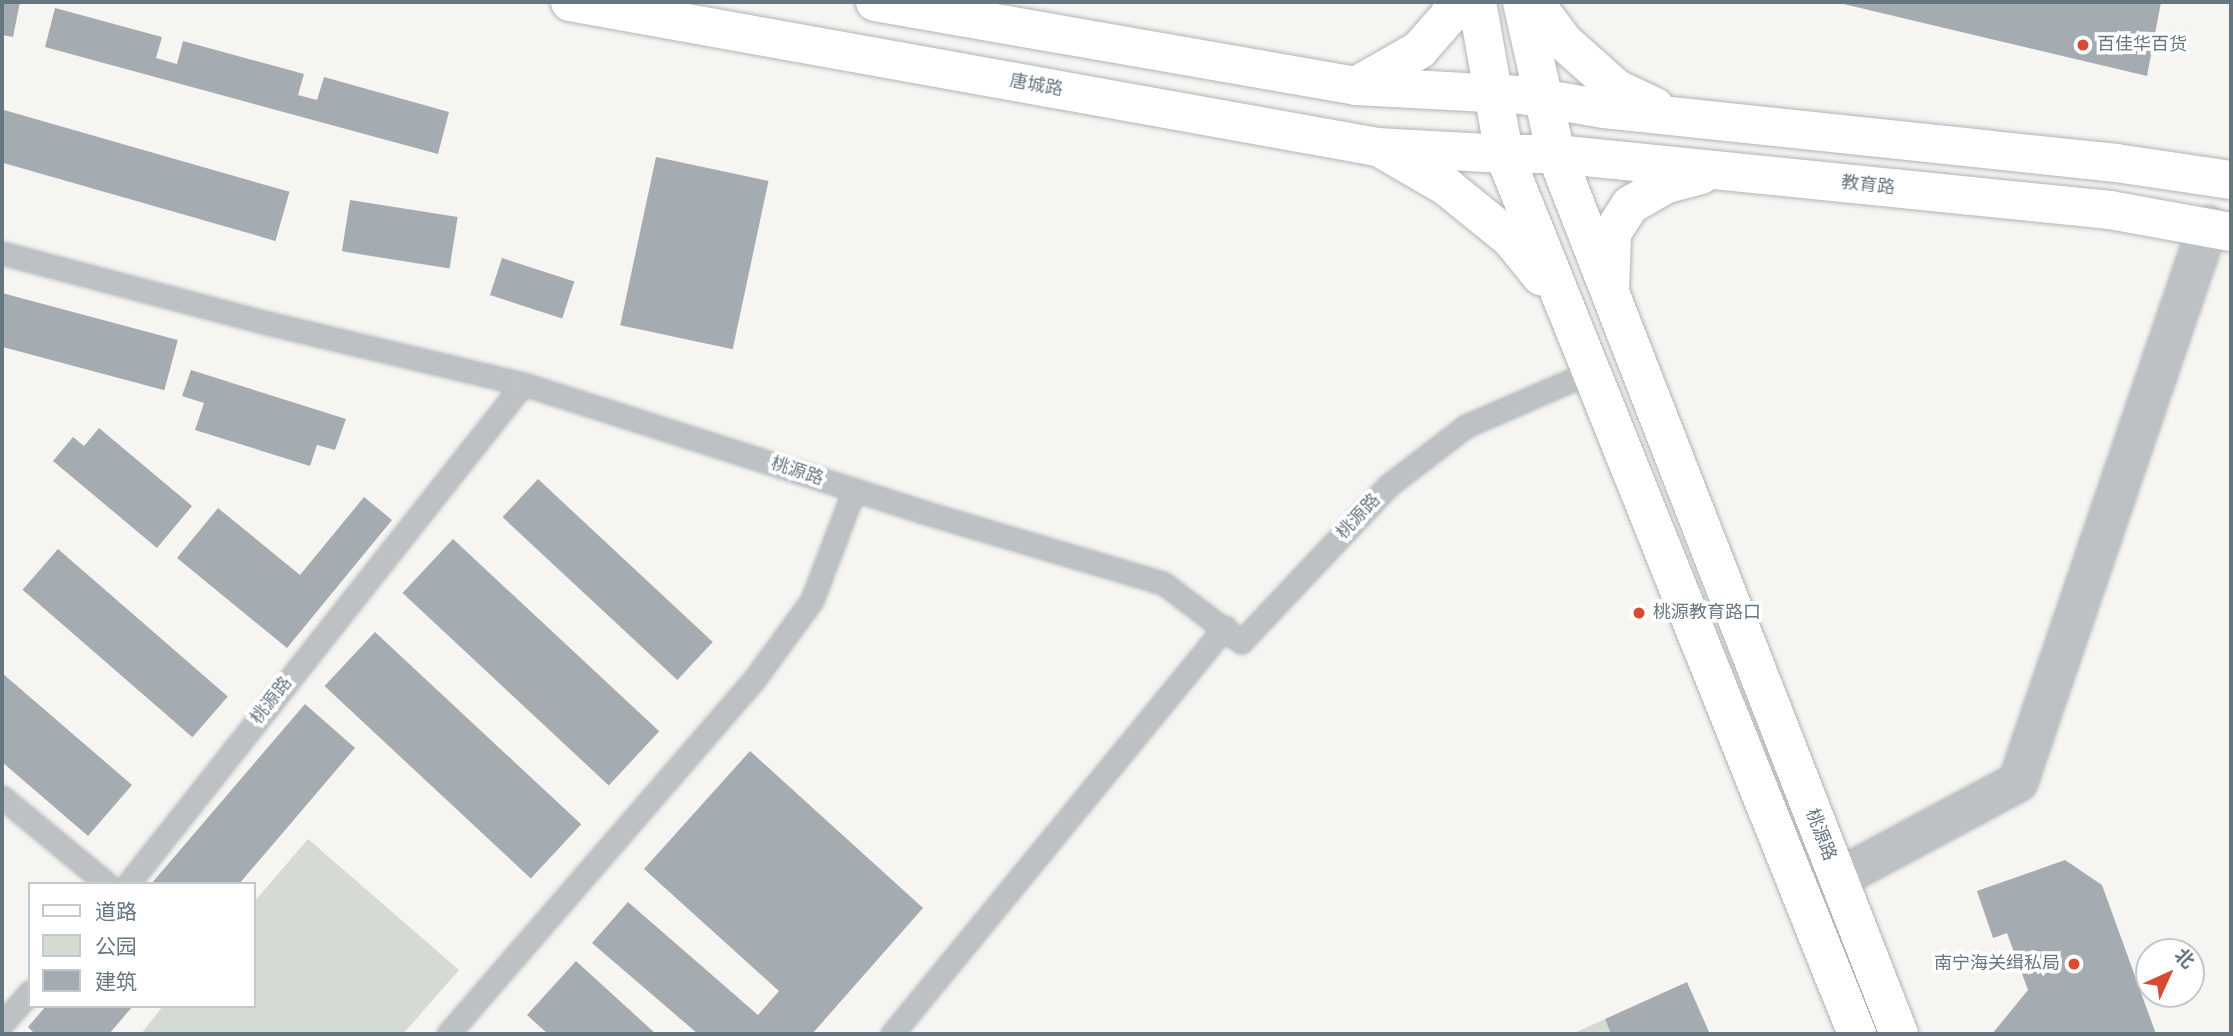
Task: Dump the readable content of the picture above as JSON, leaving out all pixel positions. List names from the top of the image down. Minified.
{"streets":{"main road":["唐城路","教育路","桃源路"]},"crossings":[["唐城路","教育路"],["唐城路","桃源路"],["教育路","桃源路"]],"places":["百佳华百货","桃源教育路口","南宁海关缉私局"],"legend":["道路","公园","建筑"],"north":"top right"}
